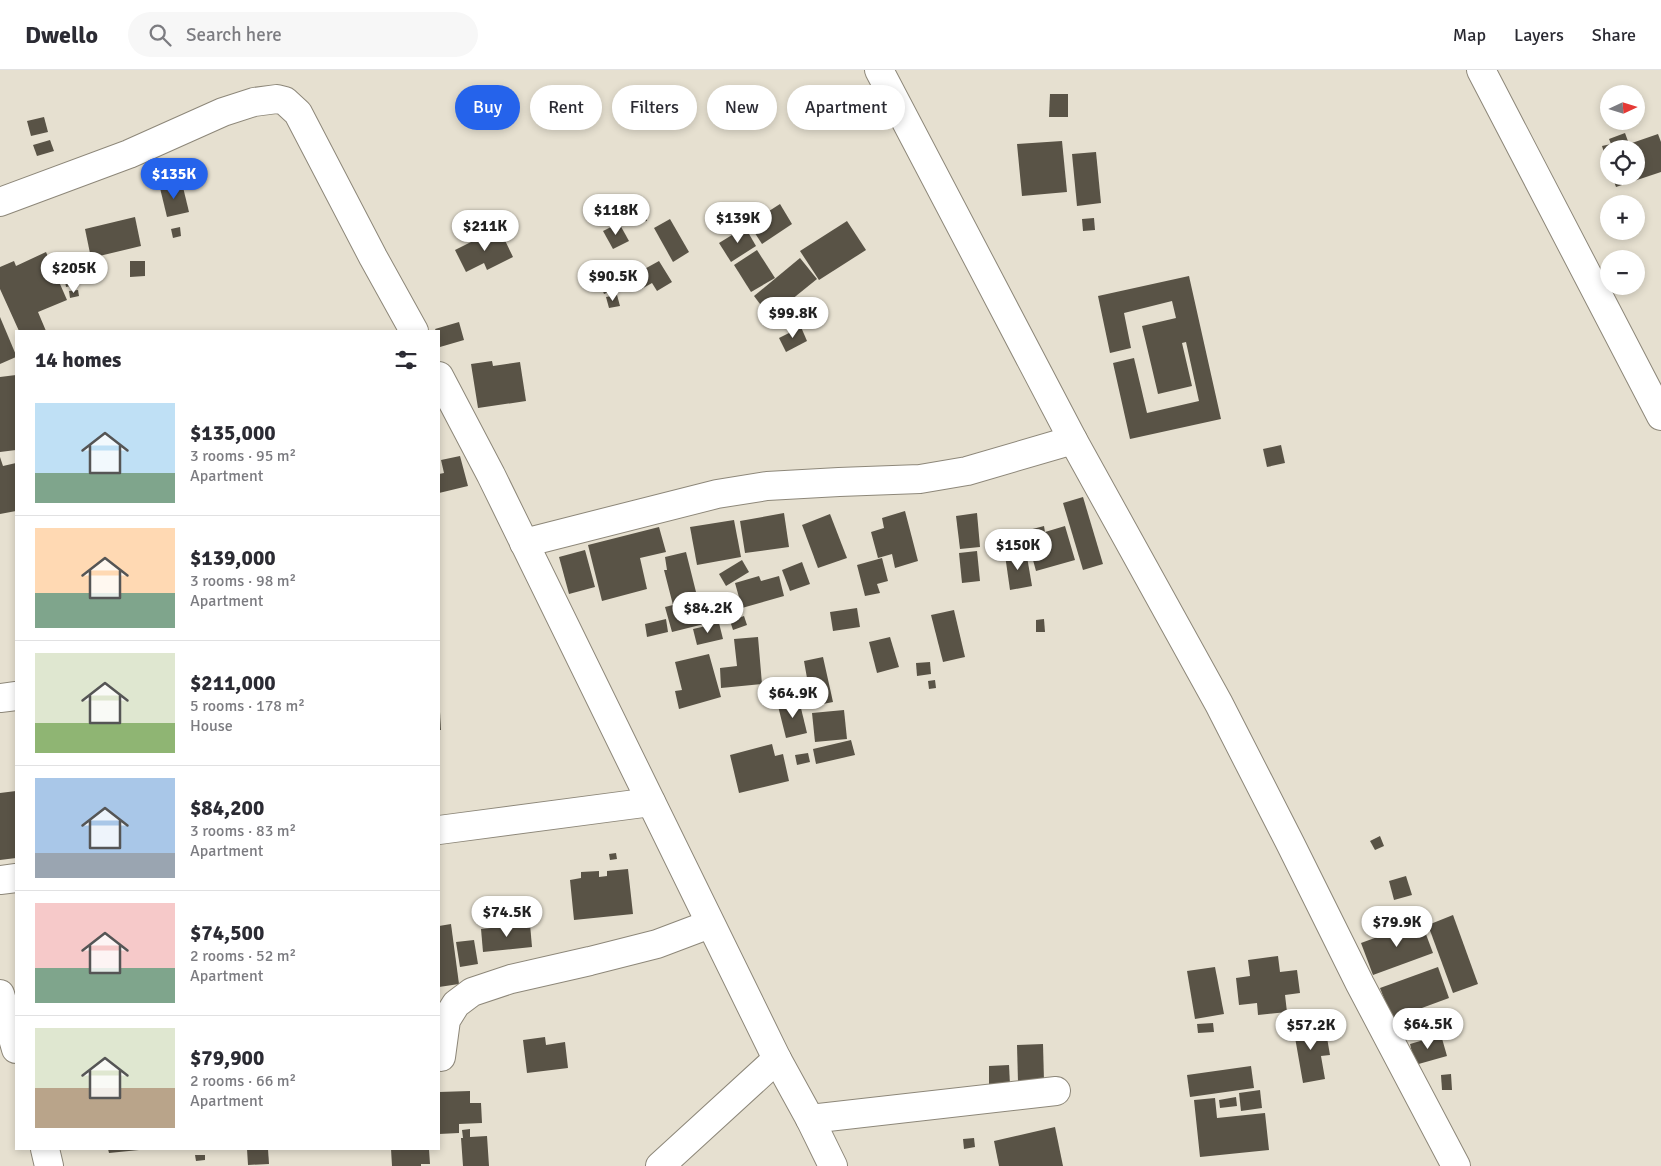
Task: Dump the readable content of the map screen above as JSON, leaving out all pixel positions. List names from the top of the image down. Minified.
{"north":"right","page":{"header":"Dwello","search":"Search here","nav":["Map","Layers","Share"],"map_buttons":["+","−"],"chip":["Buy","Rent","Filters","New","Apartment"],"price":["$135K","$118K","$139K","$211K","$205K","$90.5K","$99.8K","$150K","$84.2K","$64.9K","$74.5K","$79.9K","$64.5K","$57.2K"],"heading":"14 homes","list":[{"name":"$135,000","note":"3 rooms · 95 m² · Apartment"},{"name":"$139,000","note":"3 rooms · 98 m² · Apartment"},{"name":"$211,000","note":"5 rooms · 178 m² · House"},{"name":"$84,200","note":"3 rooms · 83 m² · Apartment"},{"name":"$74,500","note":"2 rooms · 52 m² · Apartment"},{"name":"$79,900","note":"2 rooms · 66 m² · Apartment"}]}}
